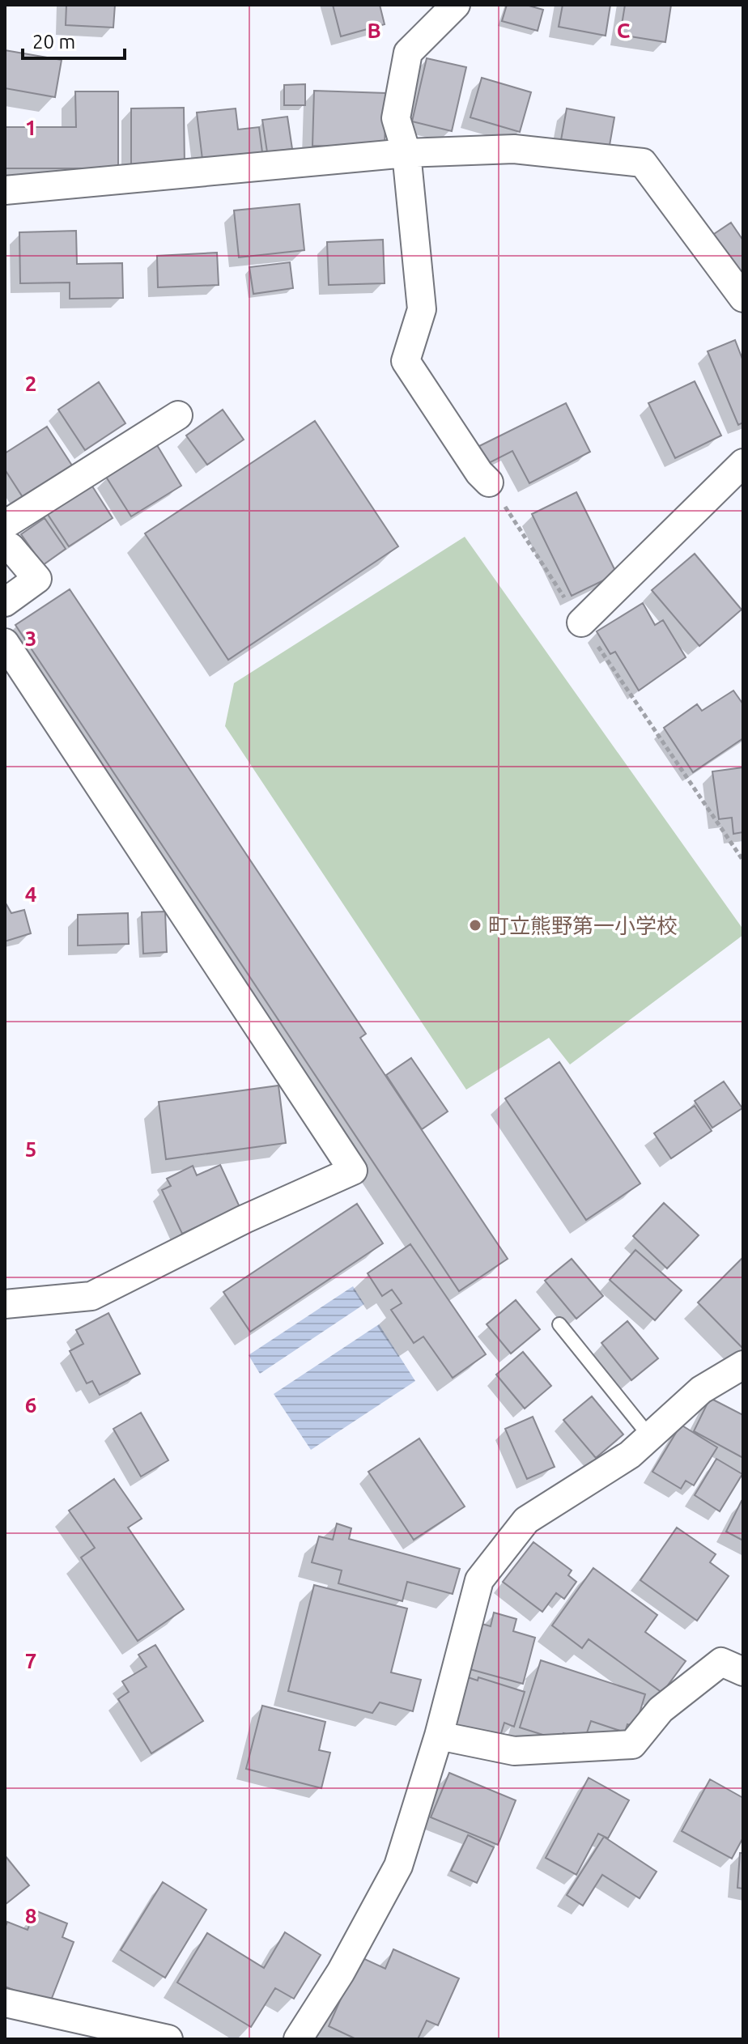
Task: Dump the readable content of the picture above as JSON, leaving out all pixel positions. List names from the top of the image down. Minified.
{"places":["町立熊野第一小学校"],"scale_bar":"20 m","grid":{"columns":["B","C"],"rows":["1","2","3","4","5","6","7","8"]}}
